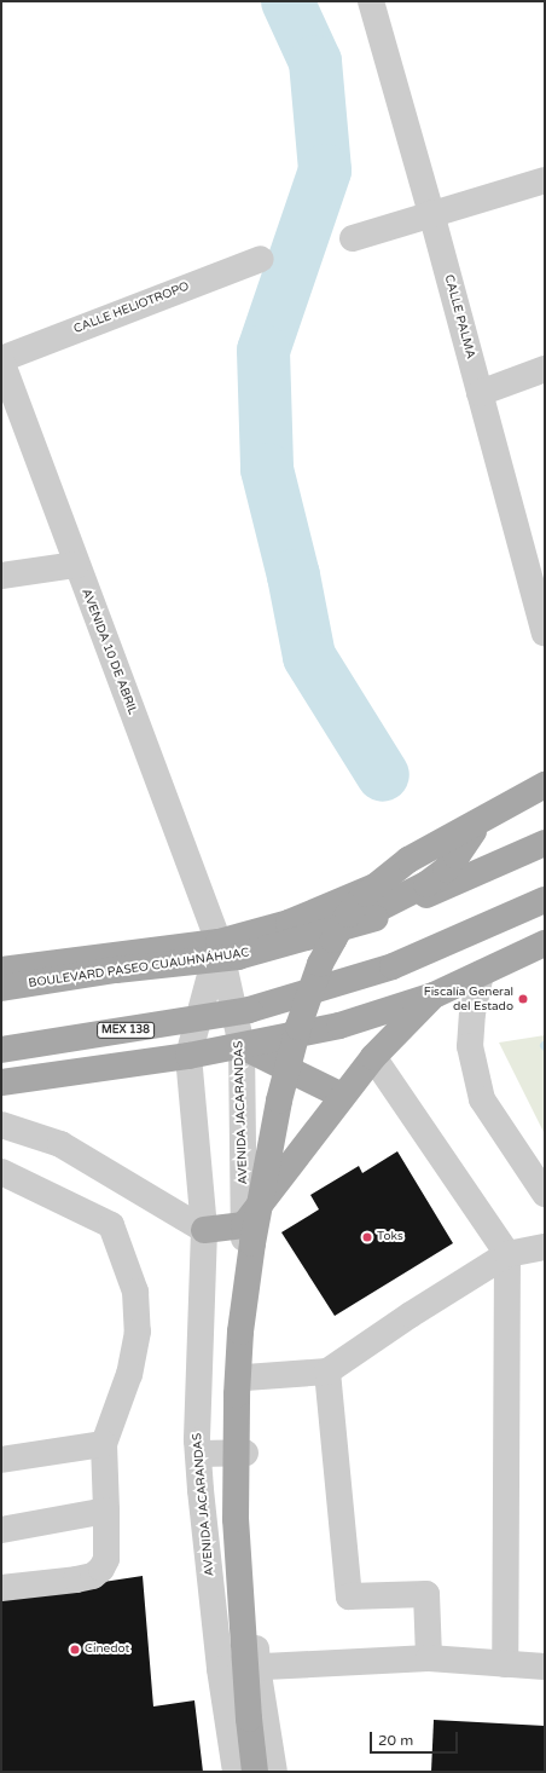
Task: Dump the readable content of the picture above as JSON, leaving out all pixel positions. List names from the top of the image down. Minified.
{"streets":{"main road":["BOULEVARD PASEO CUAUHNÁHUAC","MEX 138"],"street":["CALLE HELIOTROPO","CALLE PALMA","AVENIDA 10 DE ABRIL","AVENIDA JACARANDAS"]},"crossings":[["CALLE HELIOTROPO","AVENIDA 10 DE ABRIL"],["AVENIDA 10 DE ABRIL","BOULEVARD PASEO CUAUHNÁHUAC"],["AVENIDA 10 DE ABRIL","AVENIDA JACARANDAS"],["BOULEVARD PASEO CUAUHNÁHUAC","AVENIDA JACARANDAS"]],"places":["Fiscalía General del Estado","Toks","Cinedot"],"scale_bar":"20 m"}
